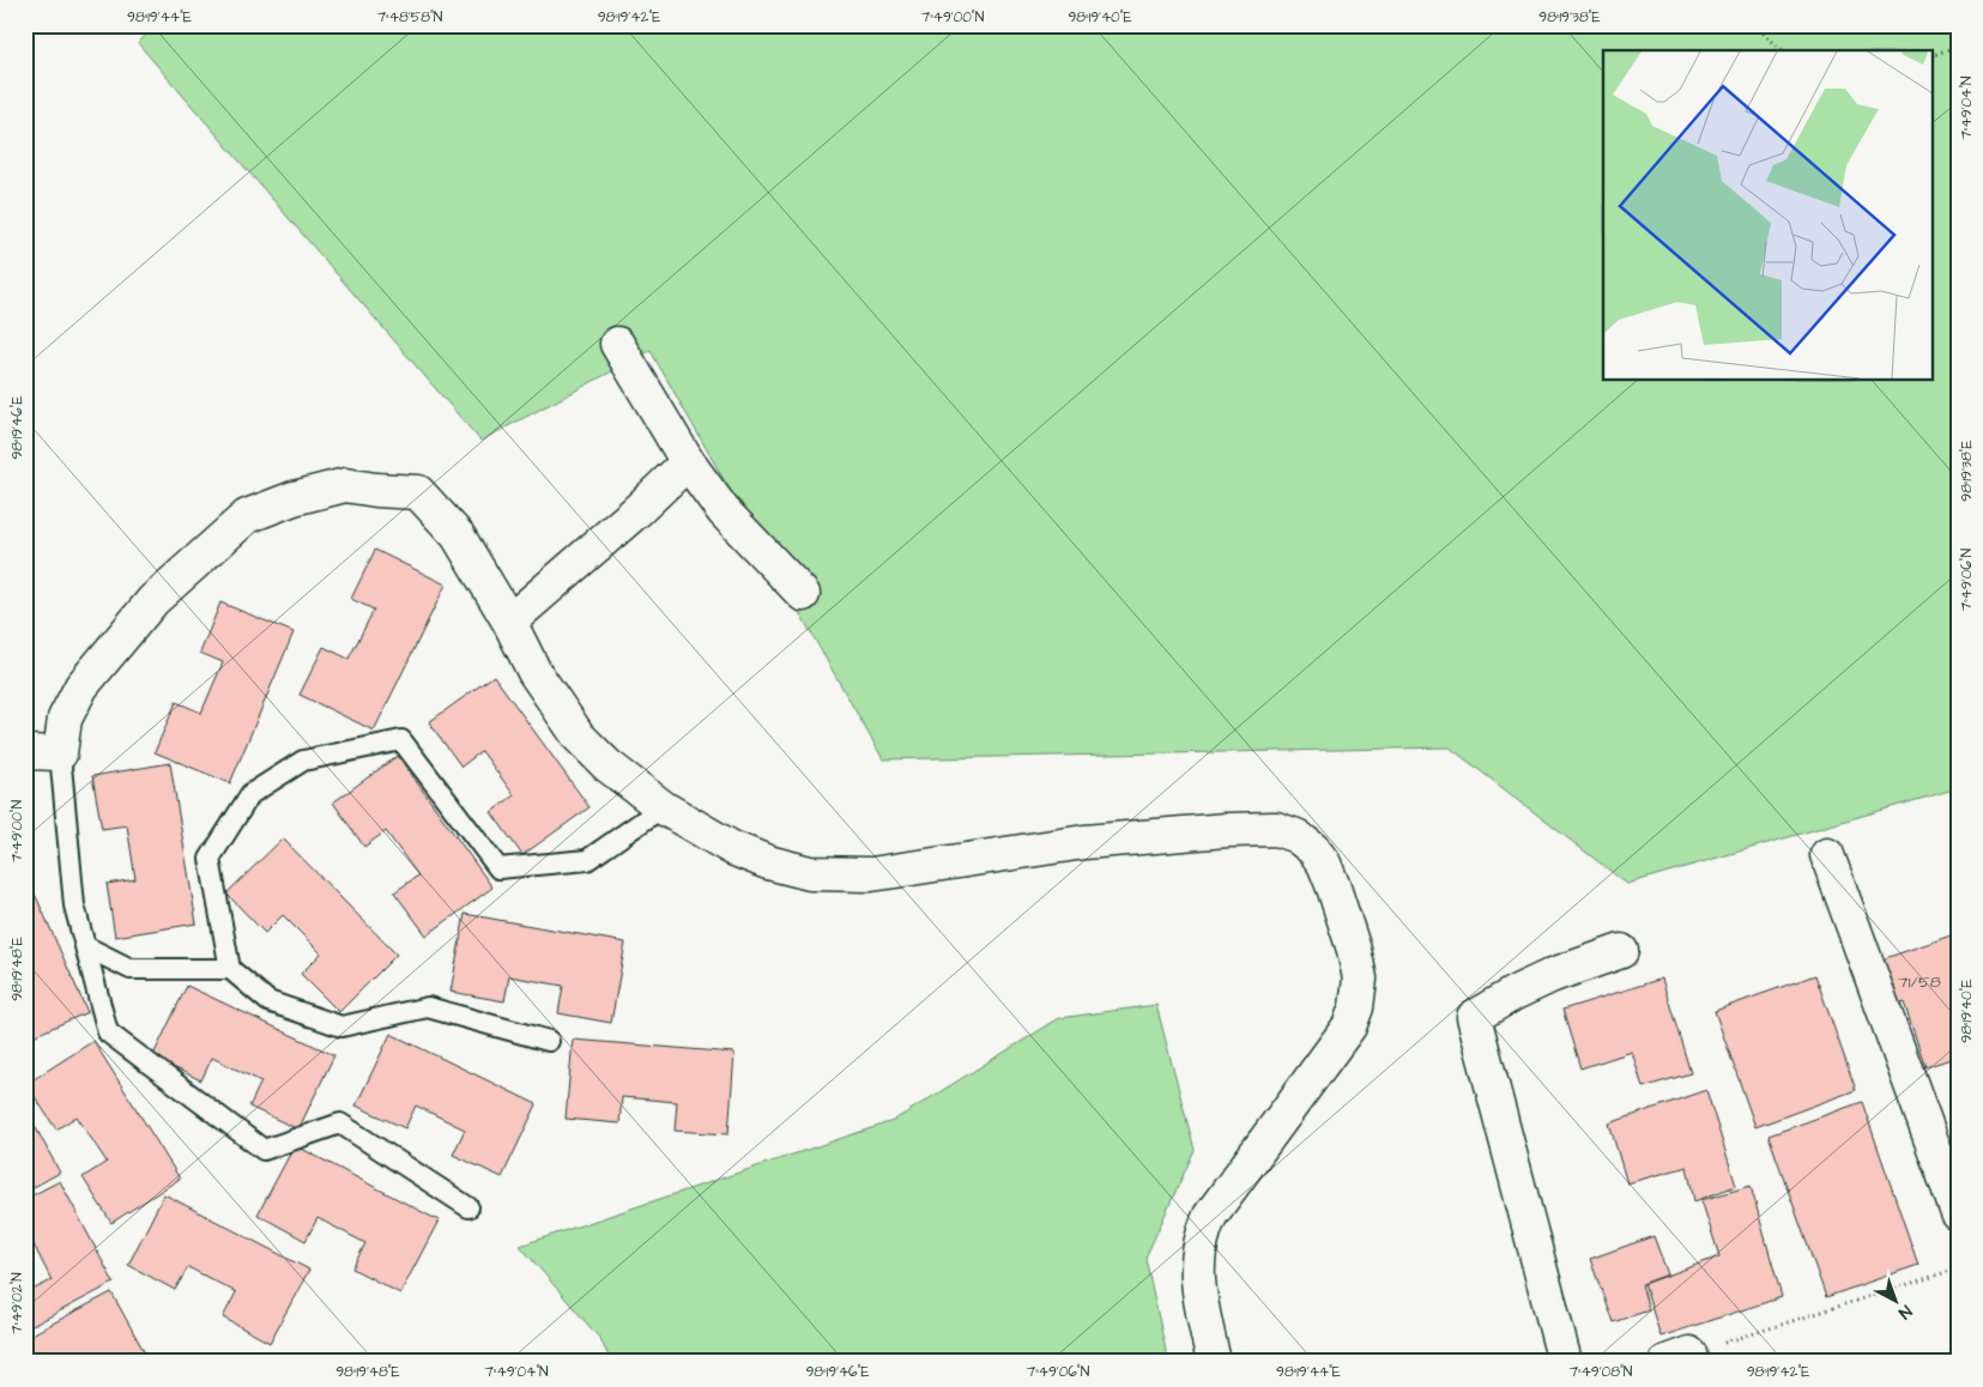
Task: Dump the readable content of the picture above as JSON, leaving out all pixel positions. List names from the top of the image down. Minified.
{"house_numbers":["71/58"],"north":"bottom right","coordinates":["98°19'44\"E","7°48'58\"N","98°19'42\"E","7°49'00\"N","98°19'40\"E","98°19'38\"E","7°49'04\"N","98°19'46\"E","7°49'06\"N","98°19'48\"E","7°49'02\"N","7°49'08\"N"]}
